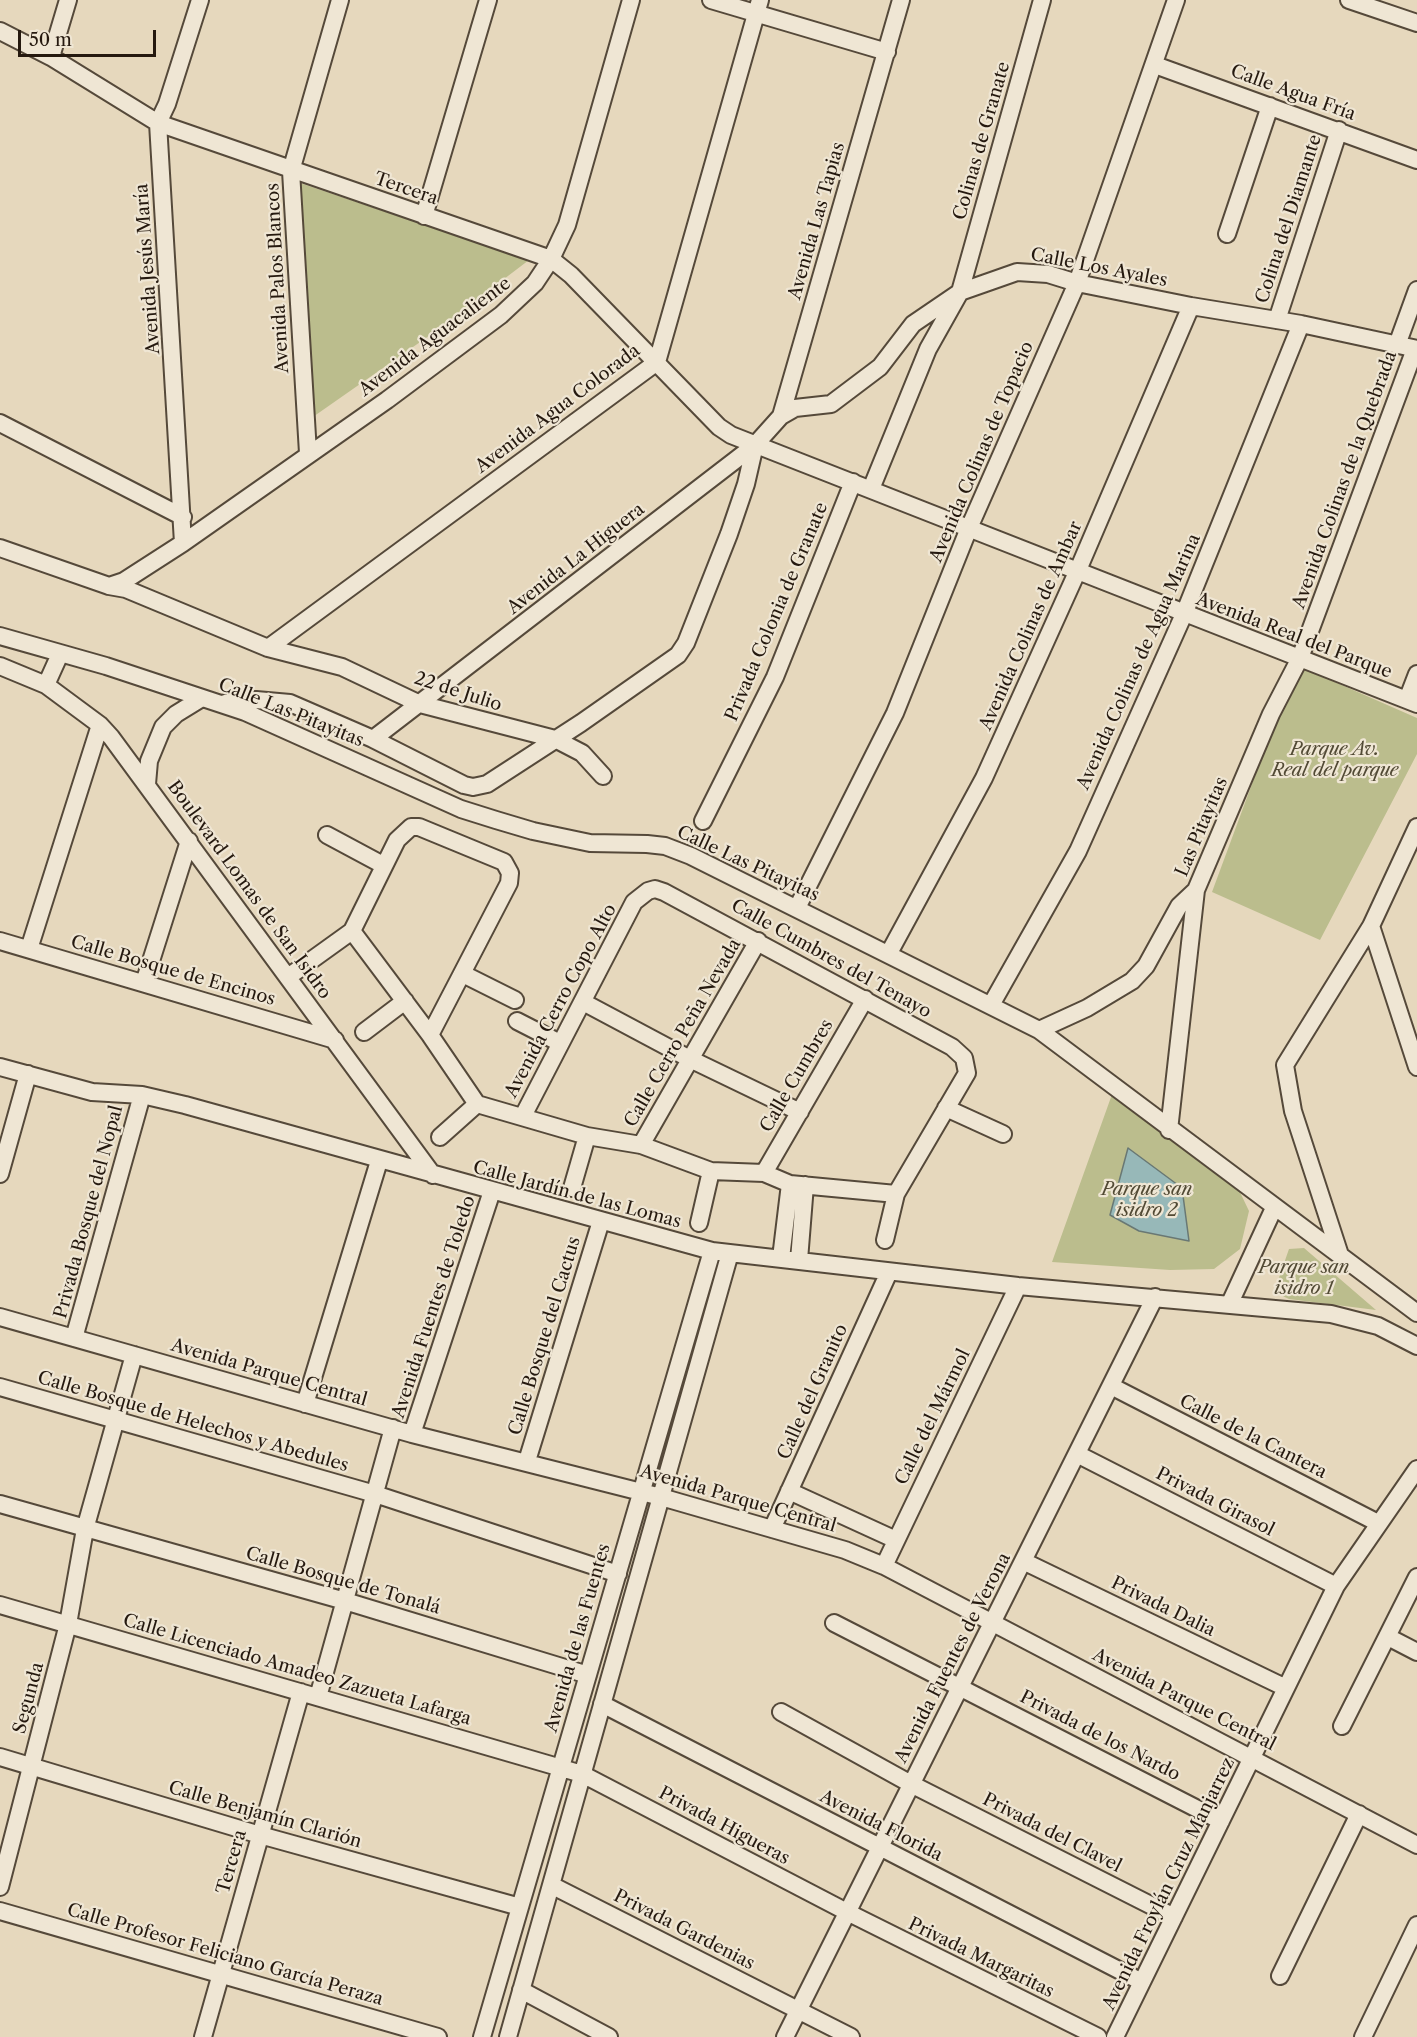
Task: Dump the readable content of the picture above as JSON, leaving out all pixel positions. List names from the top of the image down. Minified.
{"streets":{"street":["Calle Agua Fría","Colinas de Granate","Tercera","Colina del Diamante","Avenida Las Tapias","Calle Los Ayales","Avenida Jesús María","Avenida Palos Blancos","Avenida Aguacaliente","Avenida Agua Colorada","Avenida Colinas de Topacio","Avenida Colinas de la Quebrada","Avenida La Higuera","Privada Colonia de Granate","Avenida Colinas de Ambar","Avenida Real del Parque","Avenida Colinas de Agua Marina","22 de Julio","Calle Las Pitayitas","Las Pitayitas","Boulevard Lomas de San Isidro","Calle Cumbres del Tenayo","Calle Bosque de Encinos","Avenida Cerro Copo Alto","Calle Cerro Peña Nevada","Calle Cumbres","Calle Jardín de las Lomas","Privada Bosque del Nopal","Avenida Fuentes de Toledo","Calle Bosque del Cactus","Avenida Parque Central","Calle del Granito","Calle del Mármol","Calle Bosque de Helechos y Abedules","Calle de la Cantera","Privada Girasol","Calle Bosque de Tonalá","Privada Dalia","Avenida de las Fuentes","Avenida Fuentes de Verona","Calle Licenciado Amadeo Zazueta Lafarga","Segunda","Privada de los Nardo","Calle Benjamín Clarión","Privada Higueras","Avenida Florida","Privada del Clavel","Avenida Froylán Cruz Manjarrez","Privada Gardenias","Calle Profesor Feliciano García Peraza","Privada Margaritas"]},"crossings":[["Calle Agua Fría","Colina del Diamante"],["Calle Agua Fría","Avenida Colinas de Topacio"],["Colinas de Granate","Calle Los Ayales"],["Tercera","Avenida Las Tapias"],["Tercera","Avenida Jesús María"],["Tercera","Avenida Palos Blancos"],["Tercera","Avenida Aguacaliente"],["Tercera","Avenida Agua Colorada"],["Tercera","Avenida La Higuera"],["Tercera","Avenida Real del Parque"],["Tercera","Calle Licenciado Amadeo Zazueta Lafarga"],["Tercera","Calle Benjamín Clarión"],["Tercera","Calle Profesor Feliciano García Peraza"],["Colina del Diamante","Calle Los Ayales"],["Avenida Las Tapias","Calle Los Ayales"],["Avenida Las Tapias","Avenida La Higuera"],["Avenida Las Tapias","Avenida Real del Parque"],["Calle Los Ayales","Avenida Colinas de Topacio"],["Calle Los Ayales","Avenida Colinas de la Quebrada"],["Calle Los Ayales","Avenida Colinas de Ambar"],["Calle Los Ayales","Avenida Colinas de Agua Marina"],["Avenida Jesús María","Avenida Aguacaliente"],["Avenida Palos Blancos","Avenida Aguacaliente"],["Avenida Aguacaliente","22 de Julio"],["Avenida Agua Colorada","22 de Julio"],["Avenida Colinas de Topacio","Avenida Real del Parque"],["Avenida Colinas de Topacio","Calle Las Pitayitas"],["Avenida Colinas de la Quebrada","Avenida Real del Parque"],["Avenida Colinas de la Quebrada","Las Pitayitas"],["Avenida La Higuera","Avenida Real del Parque"],["Avenida La Higuera","22 de Julio"],["Privada Colonia de Granate","Avenida Real del Parque"],["Avenida Colinas de Ambar","Avenida Real del Parque"],["Avenida Colinas de Ambar","Calle Las Pitayitas"],["Avenida Real del Parque","Avenida Colinas de Agua Marina"],["Avenida Real del Parque","Las Pitayitas"],["Avenida Colinas de Agua Marina","Calle Las Pitayitas"],["Calle Las Pitayitas","Las Pitayitas"],["Boulevard Lomas de San Isidro","Calle Bosque de Encinos"],["Boulevard Lomas de San Isidro","Calle Jardín de las Lomas"],["Calle Cumbres del Tenayo","Avenida Cerro Copo Alto"],["Calle Cumbres del Tenayo","Calle Cerro Peña Nevada"],["Calle Cumbres del Tenayo","Calle Cumbres"],["Calle Jardín de las Lomas","Privada Bosque del Nopal"],["Calle Jardín de las Lomas","Avenida Fuentes de Toledo"],["Calle Jardín de las Lomas","Calle Bosque del Cactus"],["Calle Jardín de las Lomas","Calle del Granito"],["Calle Jardín de las Lomas","Calle del Mármol"],["Calle Jardín de las Lomas","Avenida de las Fuentes"],["Calle Jardín de las Lomas","Avenida Fuentes de Verona"],["Privada Bosque del Nopal","Avenida Parque Central"],["Avenida Fuentes de Toledo","Avenida Parque Central"],["Calle Bosque del Cactus","Avenida Parque Central"],["Avenida Parque Central","Calle del Granito"],["Avenida Parque Central","Calle del Mármol"],["Avenida Parque Central","Avenida de las Fuentes"],["Avenida Parque Central","Avenida Fuentes de Verona"],["Avenida Parque Central","Segunda"],["Avenida Parque Central","Avenida Froylán Cruz Manjarrez"],["Calle Bosque de Helechos y Abedules","Avenida de las Fuentes"],["Calle Bosque de Helechos y Abedules","Segunda"],["Calle de la Cantera","Avenida Fuentes de Verona"],["Calle de la Cantera","Avenida Froylán Cruz Manjarrez"],["Privada Girasol","Avenida Fuentes de Verona"],["Privada Girasol","Avenida Froylán Cruz Manjarrez"],["Calle Bosque de Tonalá","Avenida de las Fuentes"],["Calle Bosque de Tonalá","Segunda"],["Privada Dalia","Avenida Fuentes de Verona"],["Privada Dalia","Avenida Froylán Cruz Manjarrez"],["Avenida de las Fuentes","Calle Licenciado Amadeo Zazueta Lafarga"],["Avenida de las Fuentes","Calle Benjamín Clarión"],["Avenida Fuentes de Verona","Privada de los Nardo"],["Avenida Fuentes de Verona","Privada Higueras"],["Avenida Fuentes de Verona","Avenida Florida"],["Avenida Fuentes de Verona","Privada del Clavel"],["Avenida Fuentes de Verona","Privada Gardenias"],["Avenida Fuentes de Verona","Privada Margaritas"],["Calle Licenciado Amadeo Zazueta Lafarga","Segunda"],["Calle Licenciado Amadeo Zazueta Lafarga","Privada Higueras"],["Segunda","Calle Benjamín Clarión"],["Privada de los Nardo","Avenida Froylán Cruz Manjarrez"],["Privada Higueras","Privada Margaritas"],["Avenida Florida","Avenida Froylán Cruz Manjarrez"],["Privada del Clavel","Avenida Froylán Cruz Manjarrez"]],"parks":["Parque Av. Real del parque","Parque san isidro 2","Parque san isidro 1"],"scale_bar":"50 m"}
